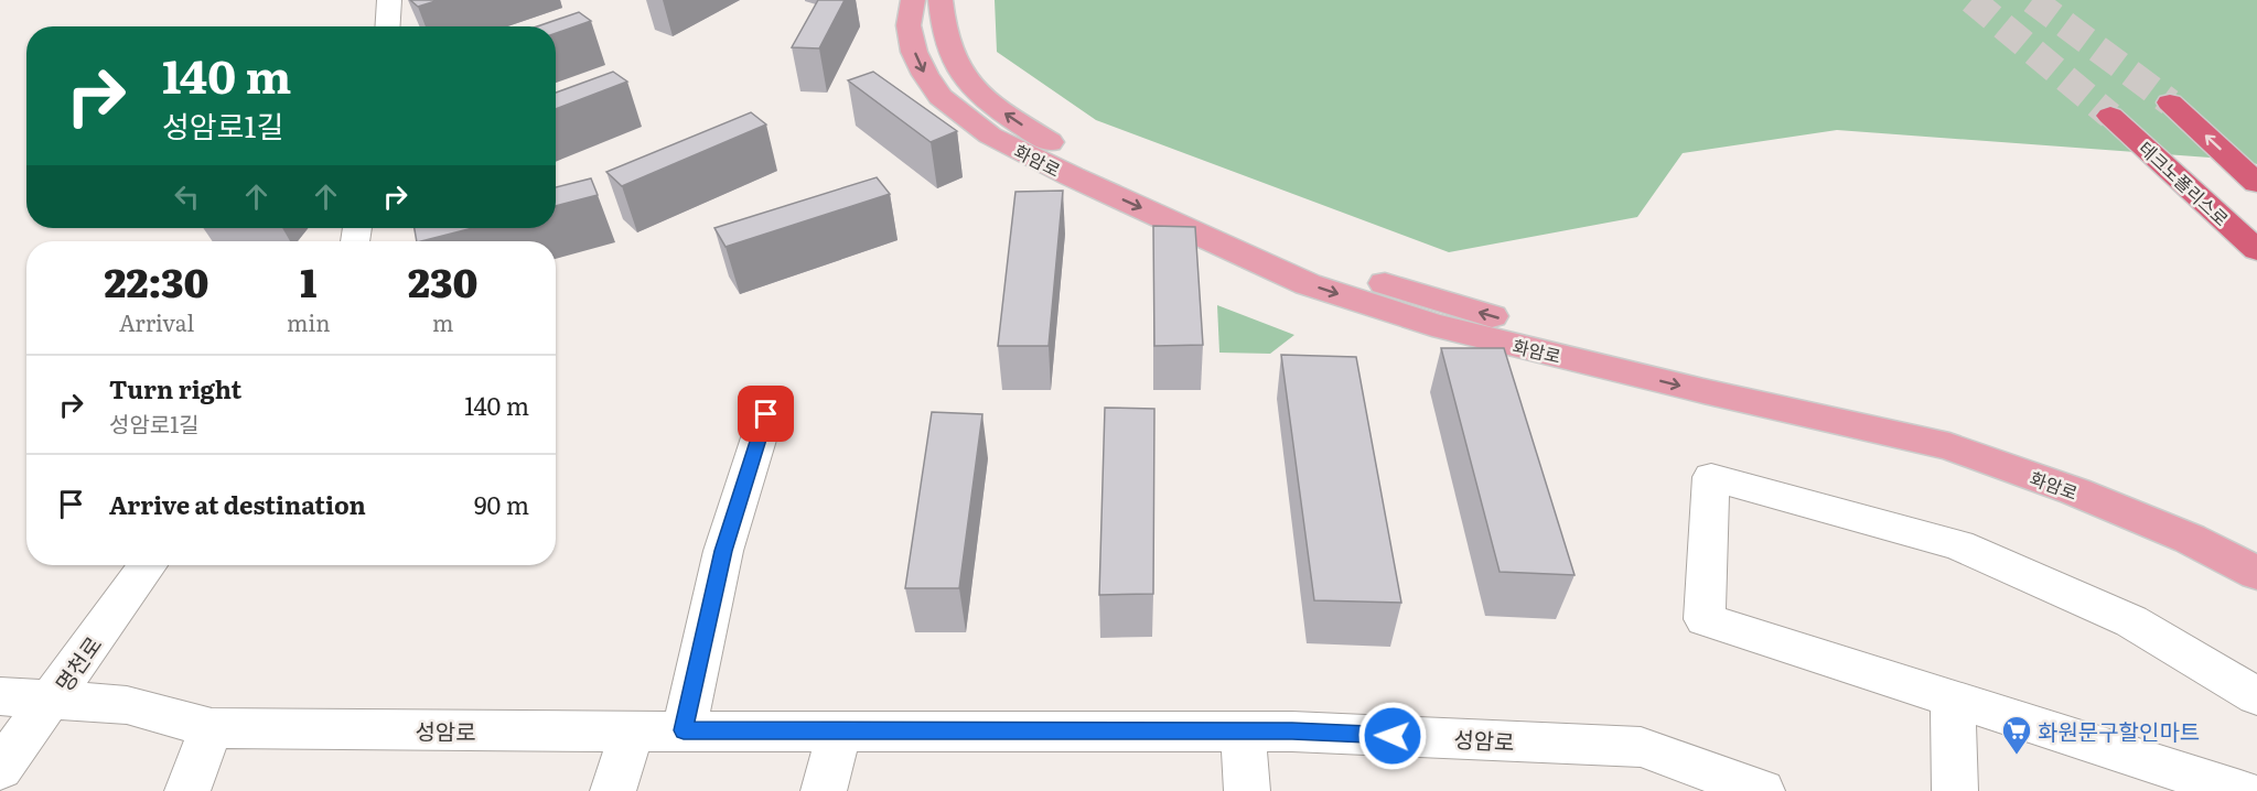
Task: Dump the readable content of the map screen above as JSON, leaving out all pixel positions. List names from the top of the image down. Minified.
{"streets":{"highway":["테크노폴리스로"],"main road":["화암로"],"street":["명천로","성암로"]},"crossings":[["명천로","성암로"]],"places":{"supermarket":["화원문구할인마트"]},"page":{"turn":["140 m","성암로1길"],"eta":["22:30","Arrival","1","min","230","m"],"list":[{"name":"Turn right","note":"성암로1길","value":"140 m"},{"name":"Arrive at destination","value":"90 m"}]}}
